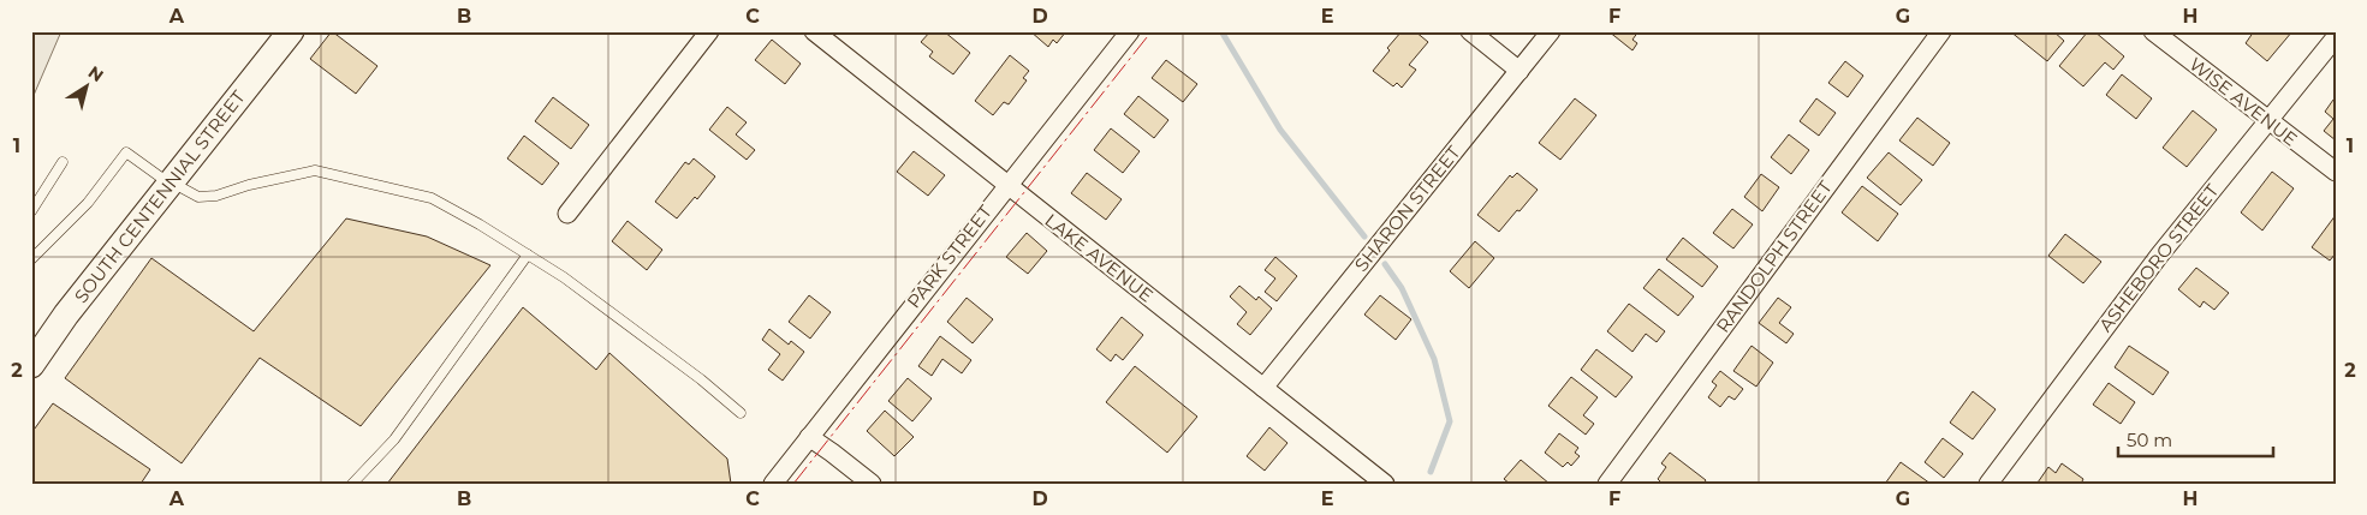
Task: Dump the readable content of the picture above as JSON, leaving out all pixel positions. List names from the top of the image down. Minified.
{"streets":{"street":["WISE AVENUE","SOUTH CENTENNIAL STREET","SHARON STREET","PARK STREET","RANDOLPH STREET","LAKE AVENUE","ASHEBORO STREET"]},"crossings":[["WISE AVENUE","ASHEBORO STREET"],["SHARON STREET","LAKE AVENUE"],["PARK STREET","LAKE AVENUE"]],"scale_bar":"50 m","north":"top right","grid":{"columns":["A","B","C","D","E","F","G","H"],"rows":["1","2"]}}
